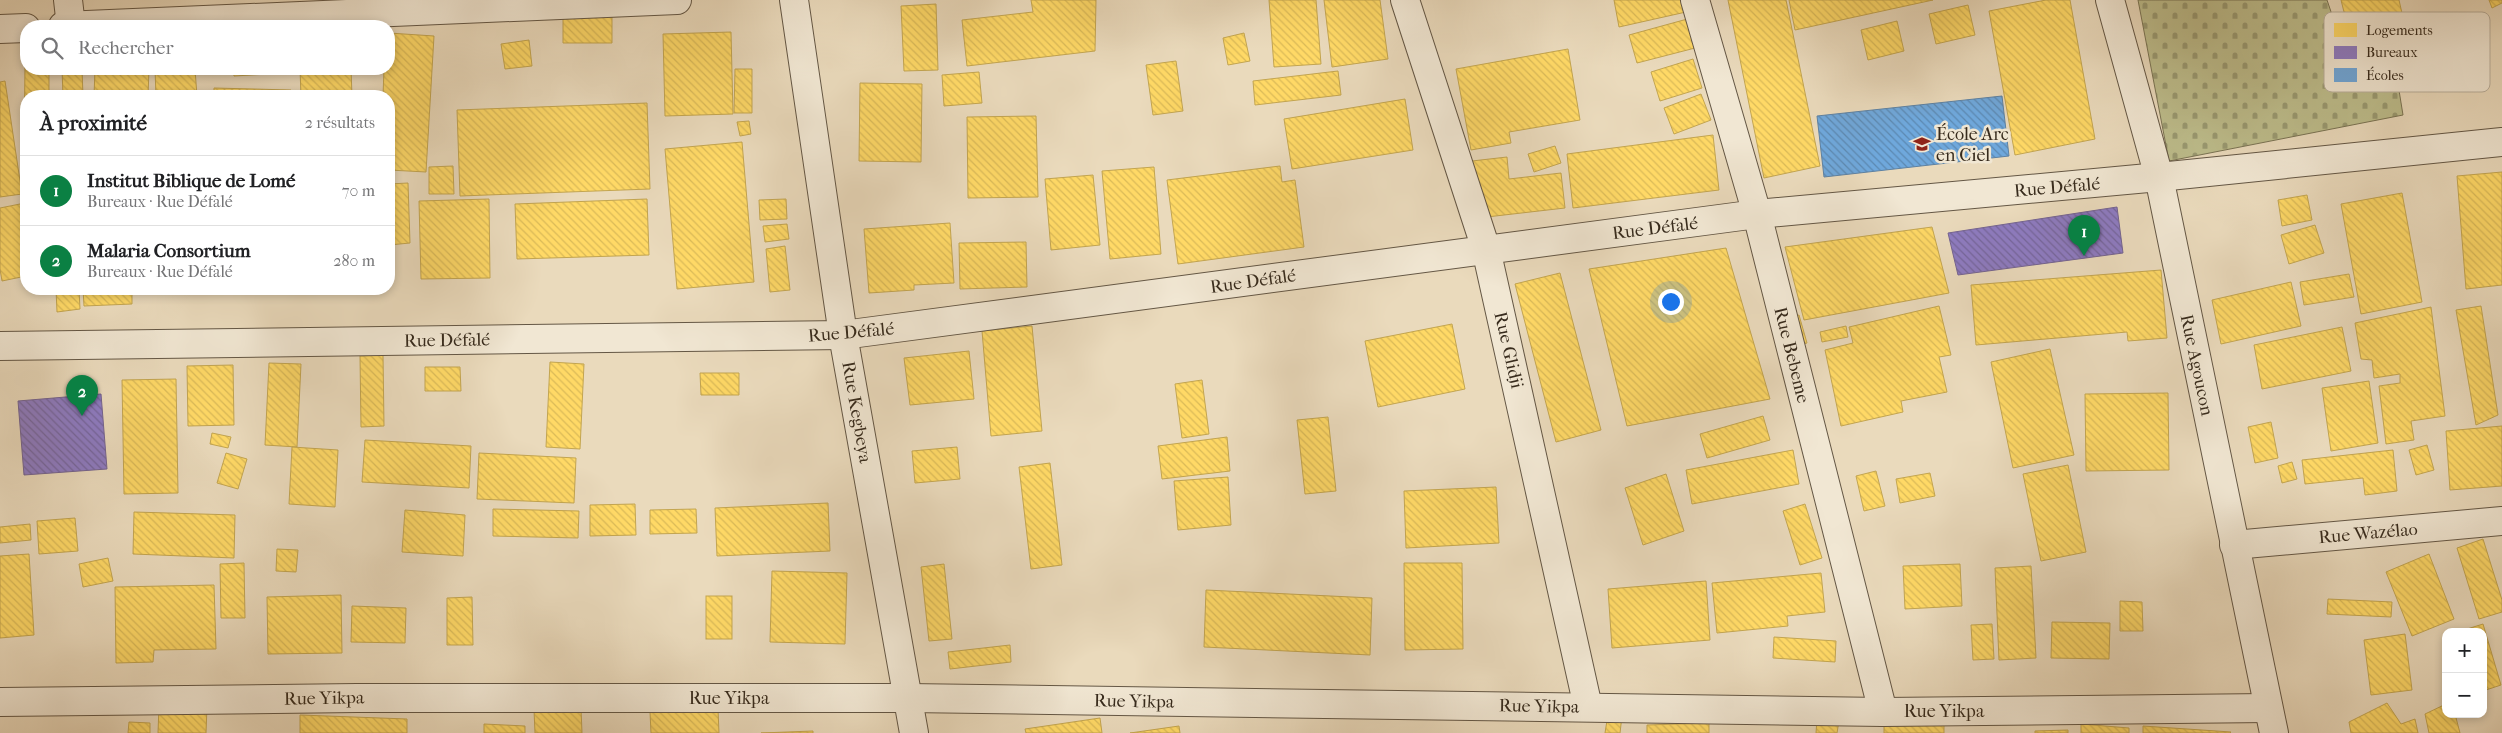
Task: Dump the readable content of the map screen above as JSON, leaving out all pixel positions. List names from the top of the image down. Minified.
{"streets":{"street":["Rue Défalé","Rue Glidji","Rue Bebeme","Rue Agoucon","Rue Kegbeya","Rue Wazélao","Rue Yikpa"]},"crossings":[["Rue Défalé","Rue Glidji"],["Rue Défalé","Rue Bebeme"],["Rue Défalé","Rue Agoucon"],["Rue Défalé","Rue Kegbeya"],["Rue Glidji","Rue Yikpa"],["Rue Bebeme","Rue Yikpa"],["Rue Agoucon","Rue Wazélao"],["Rue Agoucon","Rue Yikpa"],["Rue Kegbeya","Rue Yikpa"]],"places":{"school or university":["École Arc en Ciel"]},"legend":["Logements","Bureaux","Écoles"],"page":{"search":"Rechercher","heading":["À proximité","2 résultats"],"list":[{"mark":"1","name":"Institut Biblique de Lomé","note":"Bureaux · Rue Défalé","value":"70 m"},{"mark":"2","name":"Malaria Consortium","note":"Bureaux · Rue Défalé","value":"280 m"}],"pins":["1","2"],"map_buttons":["+","−"]}}
